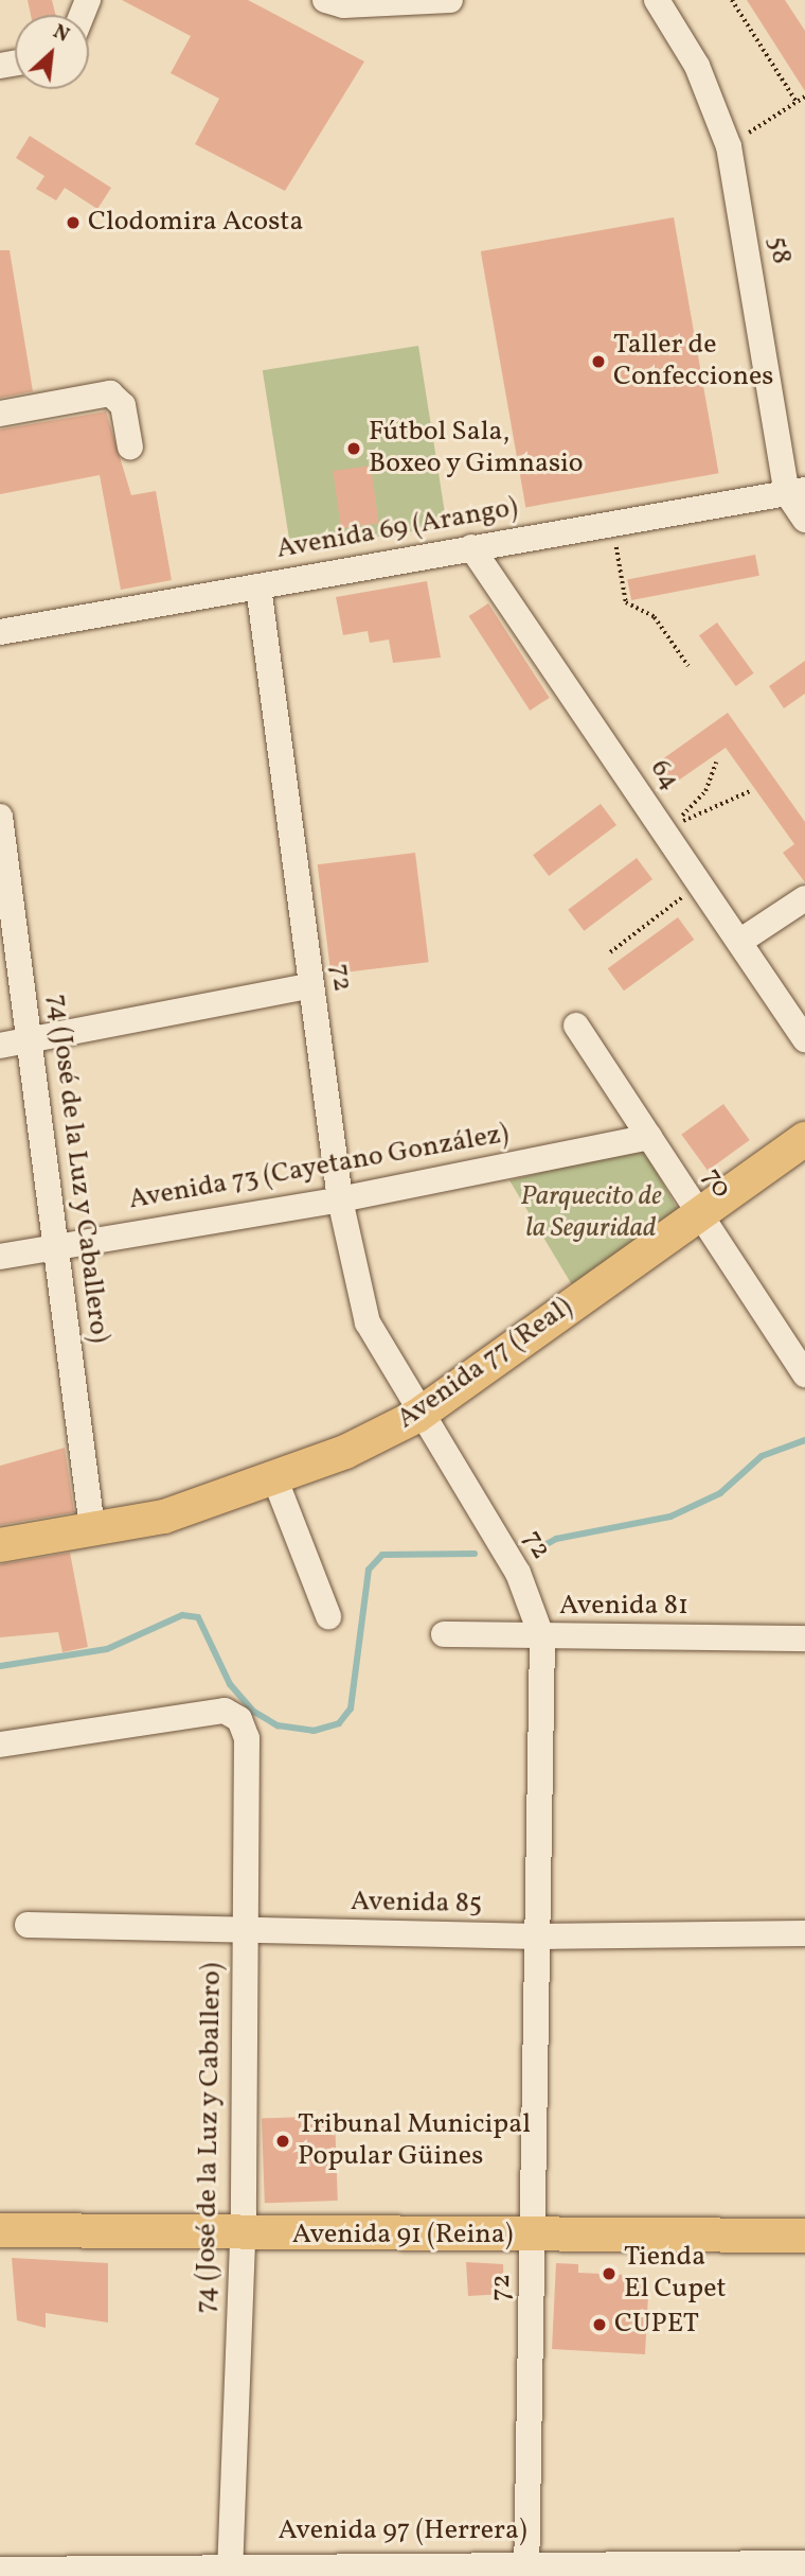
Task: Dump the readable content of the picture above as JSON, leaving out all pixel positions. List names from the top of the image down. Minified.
{"streets":{"main road":["Avenida 77 (Real)","Avenida 91 (Reina)"],"street":["58","Avenida 69 (Arango)","64","72","Avenida 73 (Cayetano González)","74 (José de la Luz y Caballero)","70","Avenida 81","Avenida 85","Avenida 97 (Herrera)"]},"crossings":[["58","Avenida 69 (Arango)"],["Avenida 69 (Arango)","64"],["Avenida 69 (Arango)","72"],["72","Avenida 73 (Cayetano González)"],["72","Avenida 77 (Real)"],["72","Avenida 81"],["72","Avenida 85"],["72","Avenida 91 (Reina)"],["72","Avenida 97 (Herrera)"],["Avenida 73 (Cayetano González)","74 (José de la Luz y Caballero)"],["Avenida 73 (Cayetano González)","70"],["74 (José de la Luz y Caballero)","Avenida 77 (Real)"],["74 (José de la Luz y Caballero)","Avenida 85"],["74 (José de la Luz y Caballero)","Avenida 91 (Reina)"],["74 (José de la Luz y Caballero)","Avenida 97 (Herrera)"],["70","Avenida 77 (Real)"]],"parks":["Parquecito de la Seguridad"],"places":["Clodomira Acosta","Taller de Confecciones","Fútbol Sala, Boxeo y Gimnasio","Tribunal Municipal Popular Güines","Tienda El Cupet","CUPET"],"north":"top right"}
